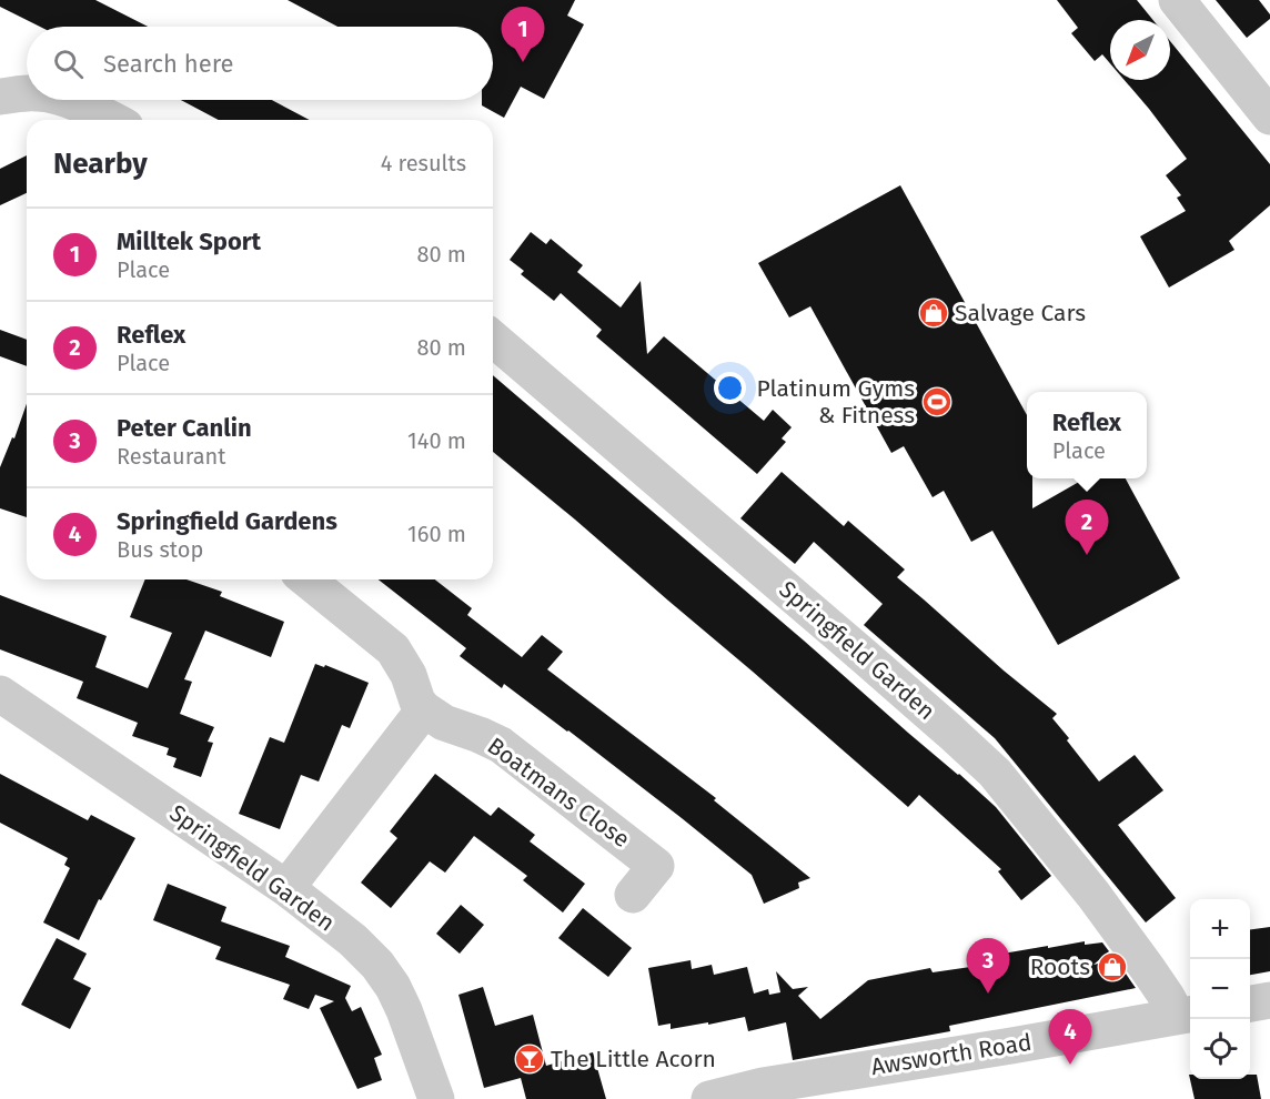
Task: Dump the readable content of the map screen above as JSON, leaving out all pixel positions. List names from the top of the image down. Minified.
{"streets":{"street":["Springfield Garden","Boatmans Close","Awsworth Road"]},"crossings":[["Springfield Garden","Awsworth Road"]],"places":{"shop":["Salvage Cars","Roots"],"sports":["Platinum Gyms & Fitness"],"bar":["The Little Acorn"]},"north":"bottom left","page":{"pins":["1","2","3","4"],"search":"Search here","heading":["Nearby","4 results"],"list":[{"mark":"1","name":"Milltek Sport","note":"Place","value":"80 m"},{"mark":"2","name":"Reflex","note":"Place","value":"80 m"},{"mark":"3","name":"Peter Canlin","note":"Restaurant","value":"140 m"},{"mark":"4","name":"Springfield Gardens","note":"Bus stop","value":"160 m"}],"popup":["Reflex","Place"],"map_buttons":["+","−"]}}
